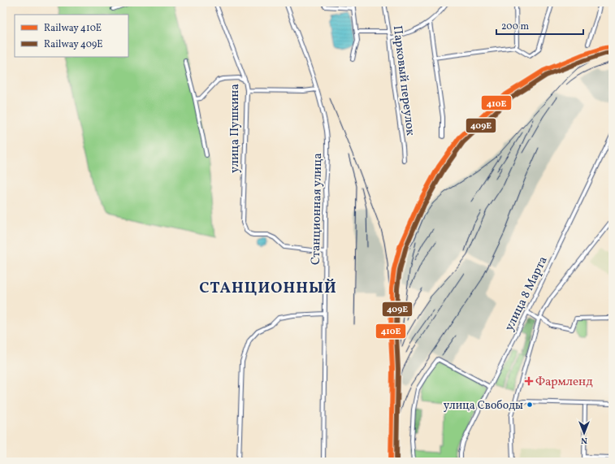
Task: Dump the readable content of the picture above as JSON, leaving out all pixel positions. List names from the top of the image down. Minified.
{"streets":{"street":["Парковый переулок","улица Пушкина","Станционная улица","улица 8 Марта"]},"crossings":[["улица Пушкина","Станционная улица"]],"districts":["СТАНЦИОННЫЙ"],"places":{"health":["Фармленд"],"other":["улица Свободы"]},"lines":["rail line 410E","rail line 409E"],"legend":["Railway 410E","Railway 409E"],"scale_bar":"200 m","north":"bottom"}
